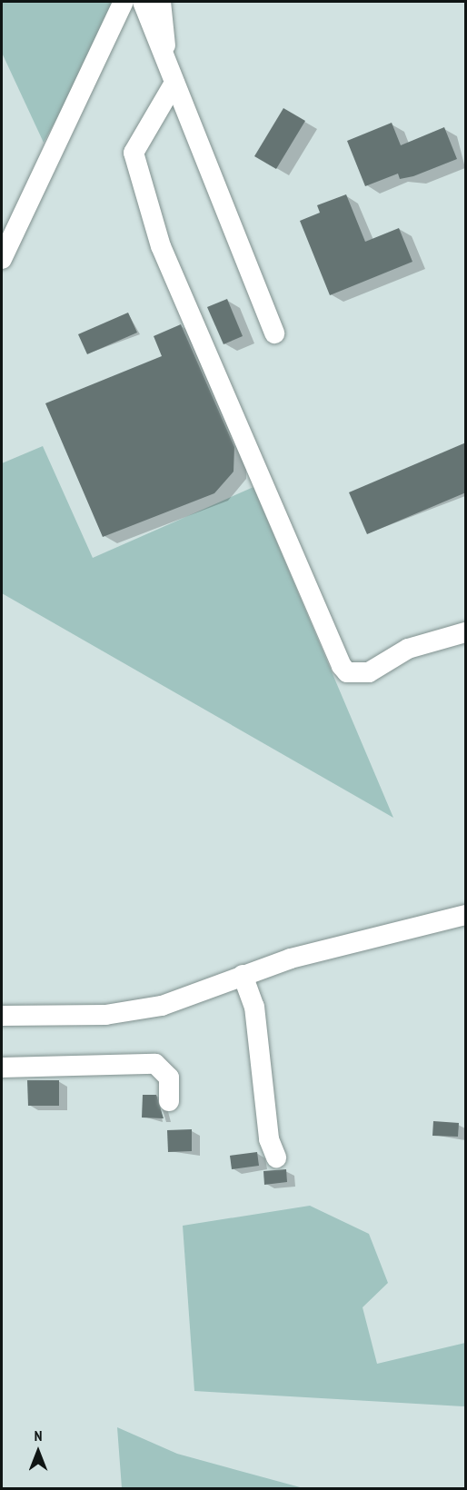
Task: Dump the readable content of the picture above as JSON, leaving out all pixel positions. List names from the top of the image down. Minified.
{"north":"top"}
